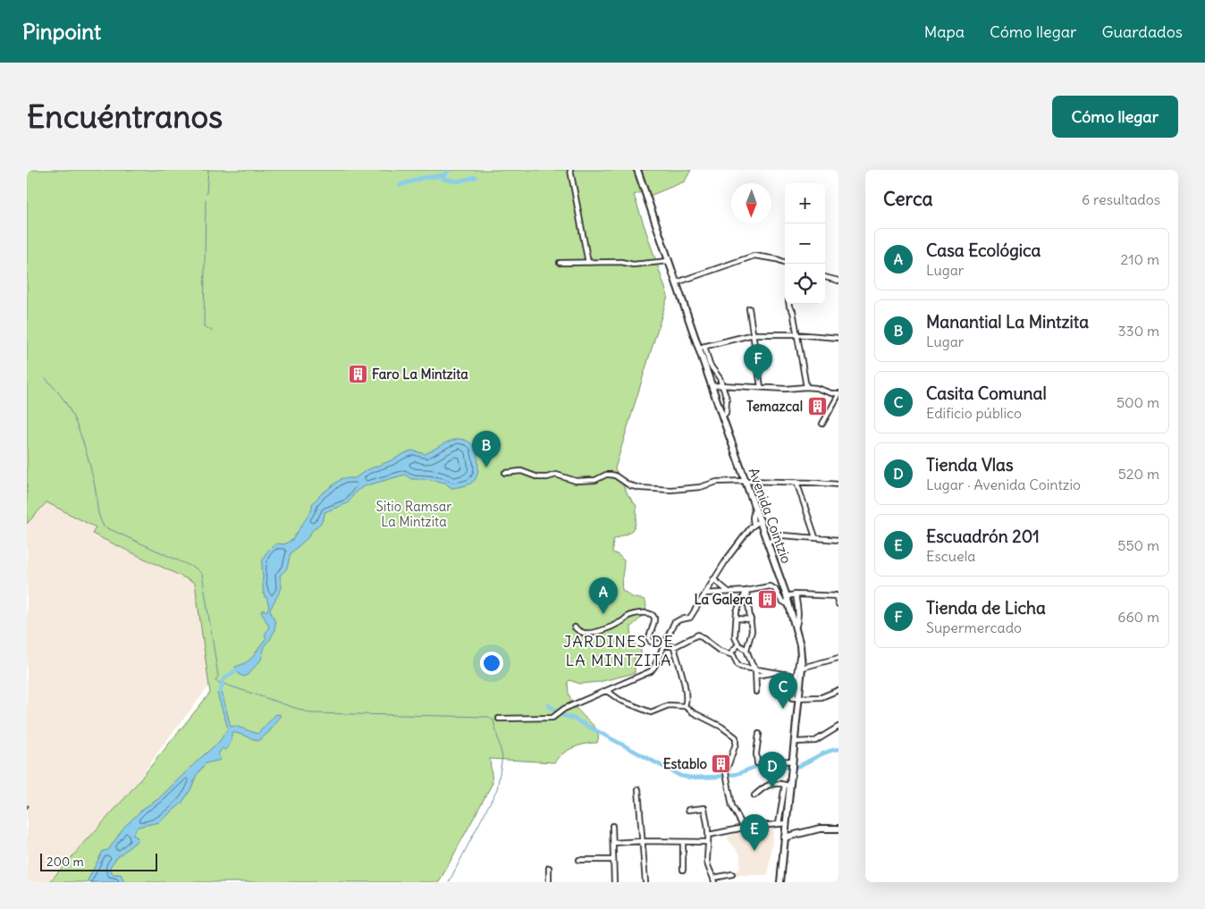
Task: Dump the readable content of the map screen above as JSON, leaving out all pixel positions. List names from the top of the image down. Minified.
{"streets":{"main road":["Avenida Cointzio"]},"districts":["JARDINES DE LA MINTZITA"],"parks":["Sitio Ramsar La Mintzita"],"places":{"building":["Faro La Mintzita","Temazcal","La Galera","Establo"]},"scale_bar":"200 m","north":"bottom","page":{"header":"Pinpoint","nav":["Mapa","Cómo llegar","Guardados"],"buttons":"Cómo llegar","title":"Encuéntranos","heading":["Cerca","6 resultados"],"map_buttons":["+","−"],"list":[{"mark":"A","name":"Casa Ecológica","note":"Lugar","value":"210 m"},{"mark":"B","name":"Manantial La Mintzita","note":"Lugar","value":"330 m"},{"mark":"C","name":"Casita Comunal","note":"Edificio público","value":"500 m"},{"mark":"D","name":"Tienda Vlas","note":"Lugar · Avenida Cointzio","value":"520 m"},{"mark":"E","name":"Escuadrón 201","note":"Escuela","value":"550 m"},{"mark":"F","name":"Tienda de Licha","note":"Supermercado","value":"660 m"}],"pins":["F","B","A","C","D","E"],"scale":"200 m"}}
